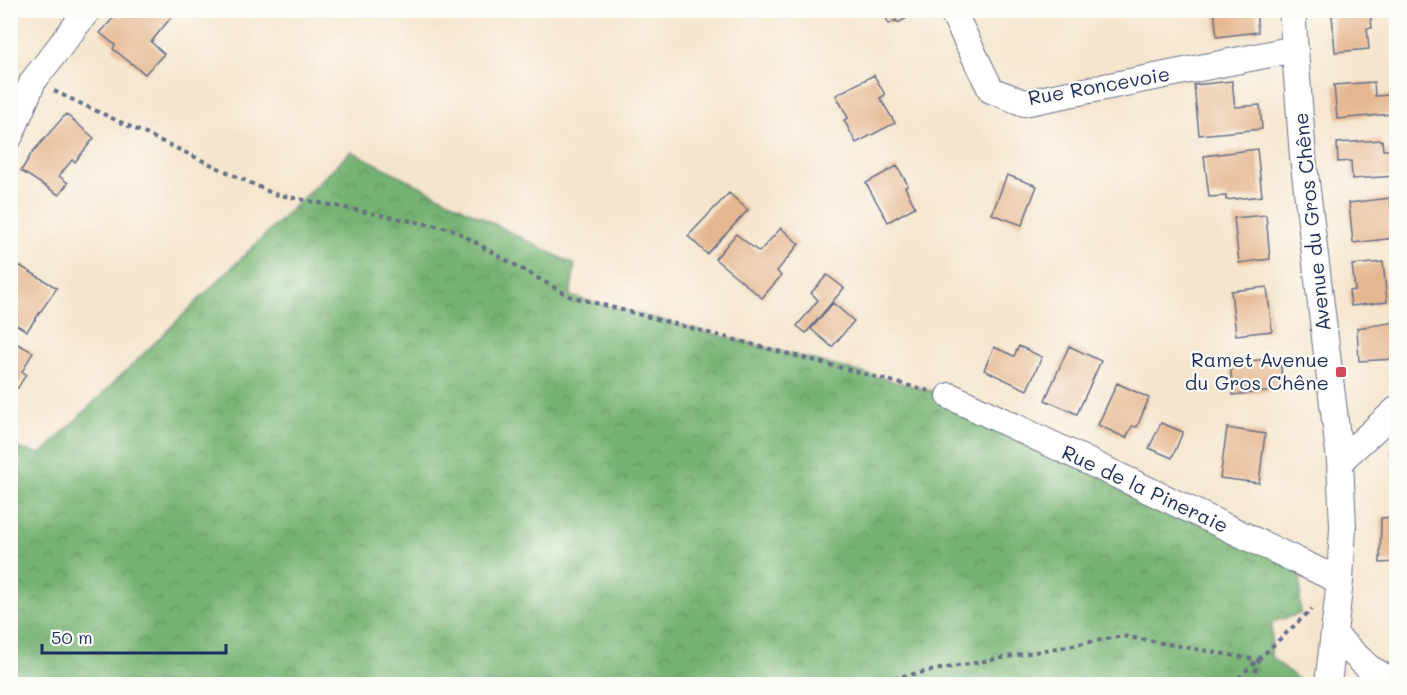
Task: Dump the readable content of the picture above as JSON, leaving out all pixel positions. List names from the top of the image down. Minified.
{"streets":{"street":["Rue Roncevoie","Avenue du Gros Chêne","Rue de la Pineraie"]},"crossings":[["Rue Roncevoie","Avenue du Gros Chêne"],["Avenue du Gros Chêne","Rue de la Pineraie"]],"places":{"transit":["Ramet Avenue du Gros Chêne"]},"scale_bar":"50 m"}
